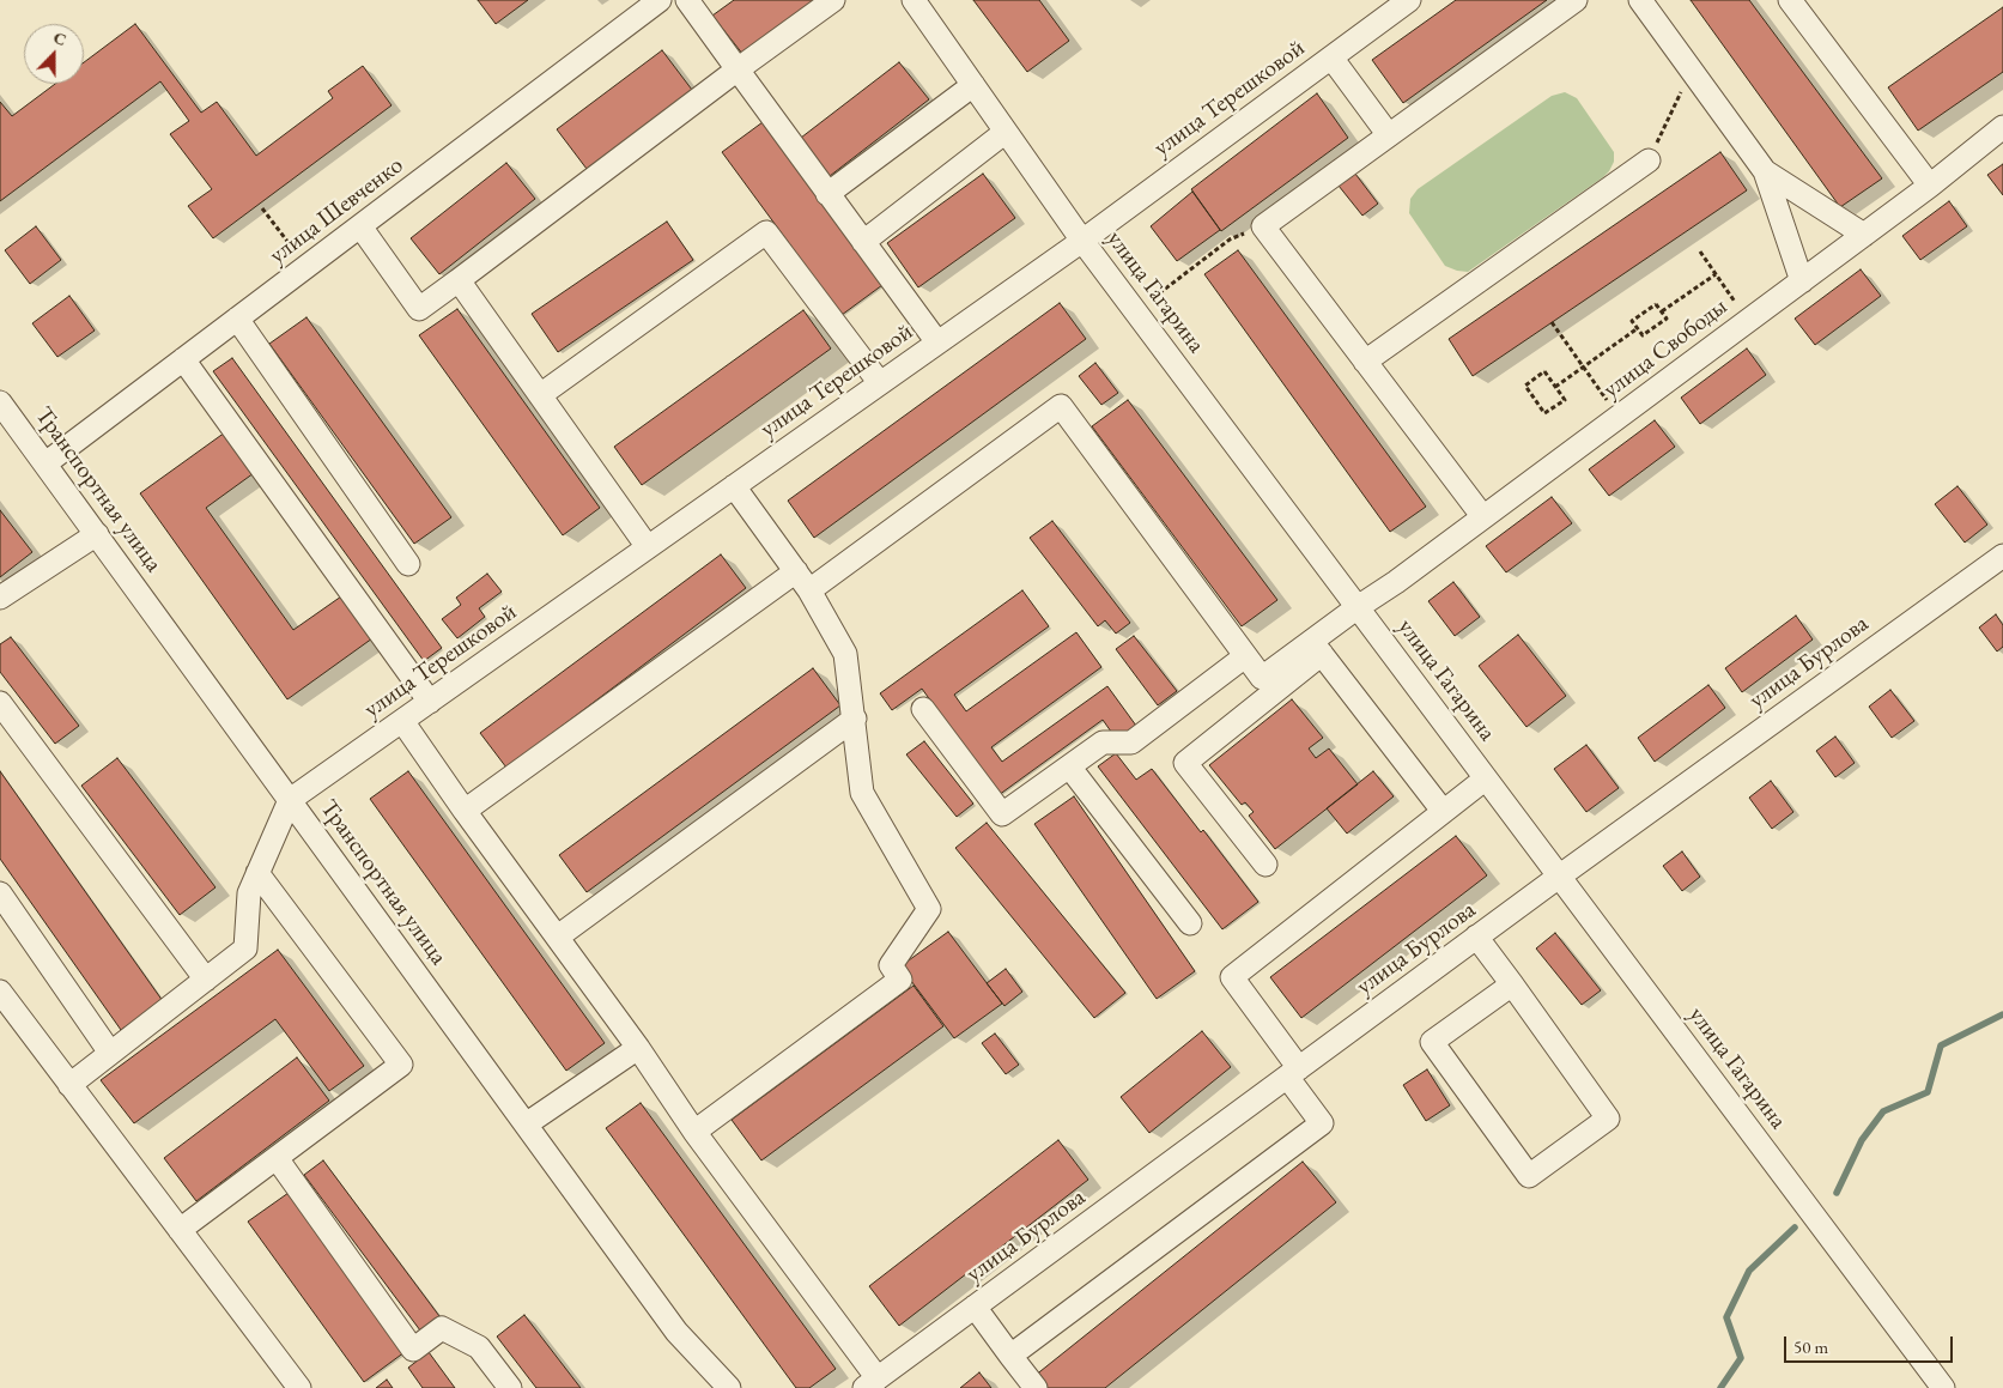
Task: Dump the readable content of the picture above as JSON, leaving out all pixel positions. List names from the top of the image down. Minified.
{"streets":{"street":["улица Терешковой","улица Шевченко","улица Гагарина","улица Свободы","Транспортная улица","улица Бурлова"]},"crossings":[["улица Терешковой","улица Гагарина"],["улица Терешковой","Транспортная улица"],["улица Шевченко","Транспортная улица"],["улица Гагарина","улица Свободы"],["улица Гагарина","улица Бурлова"]],"scale_bar":"50 m","north":"top"}
